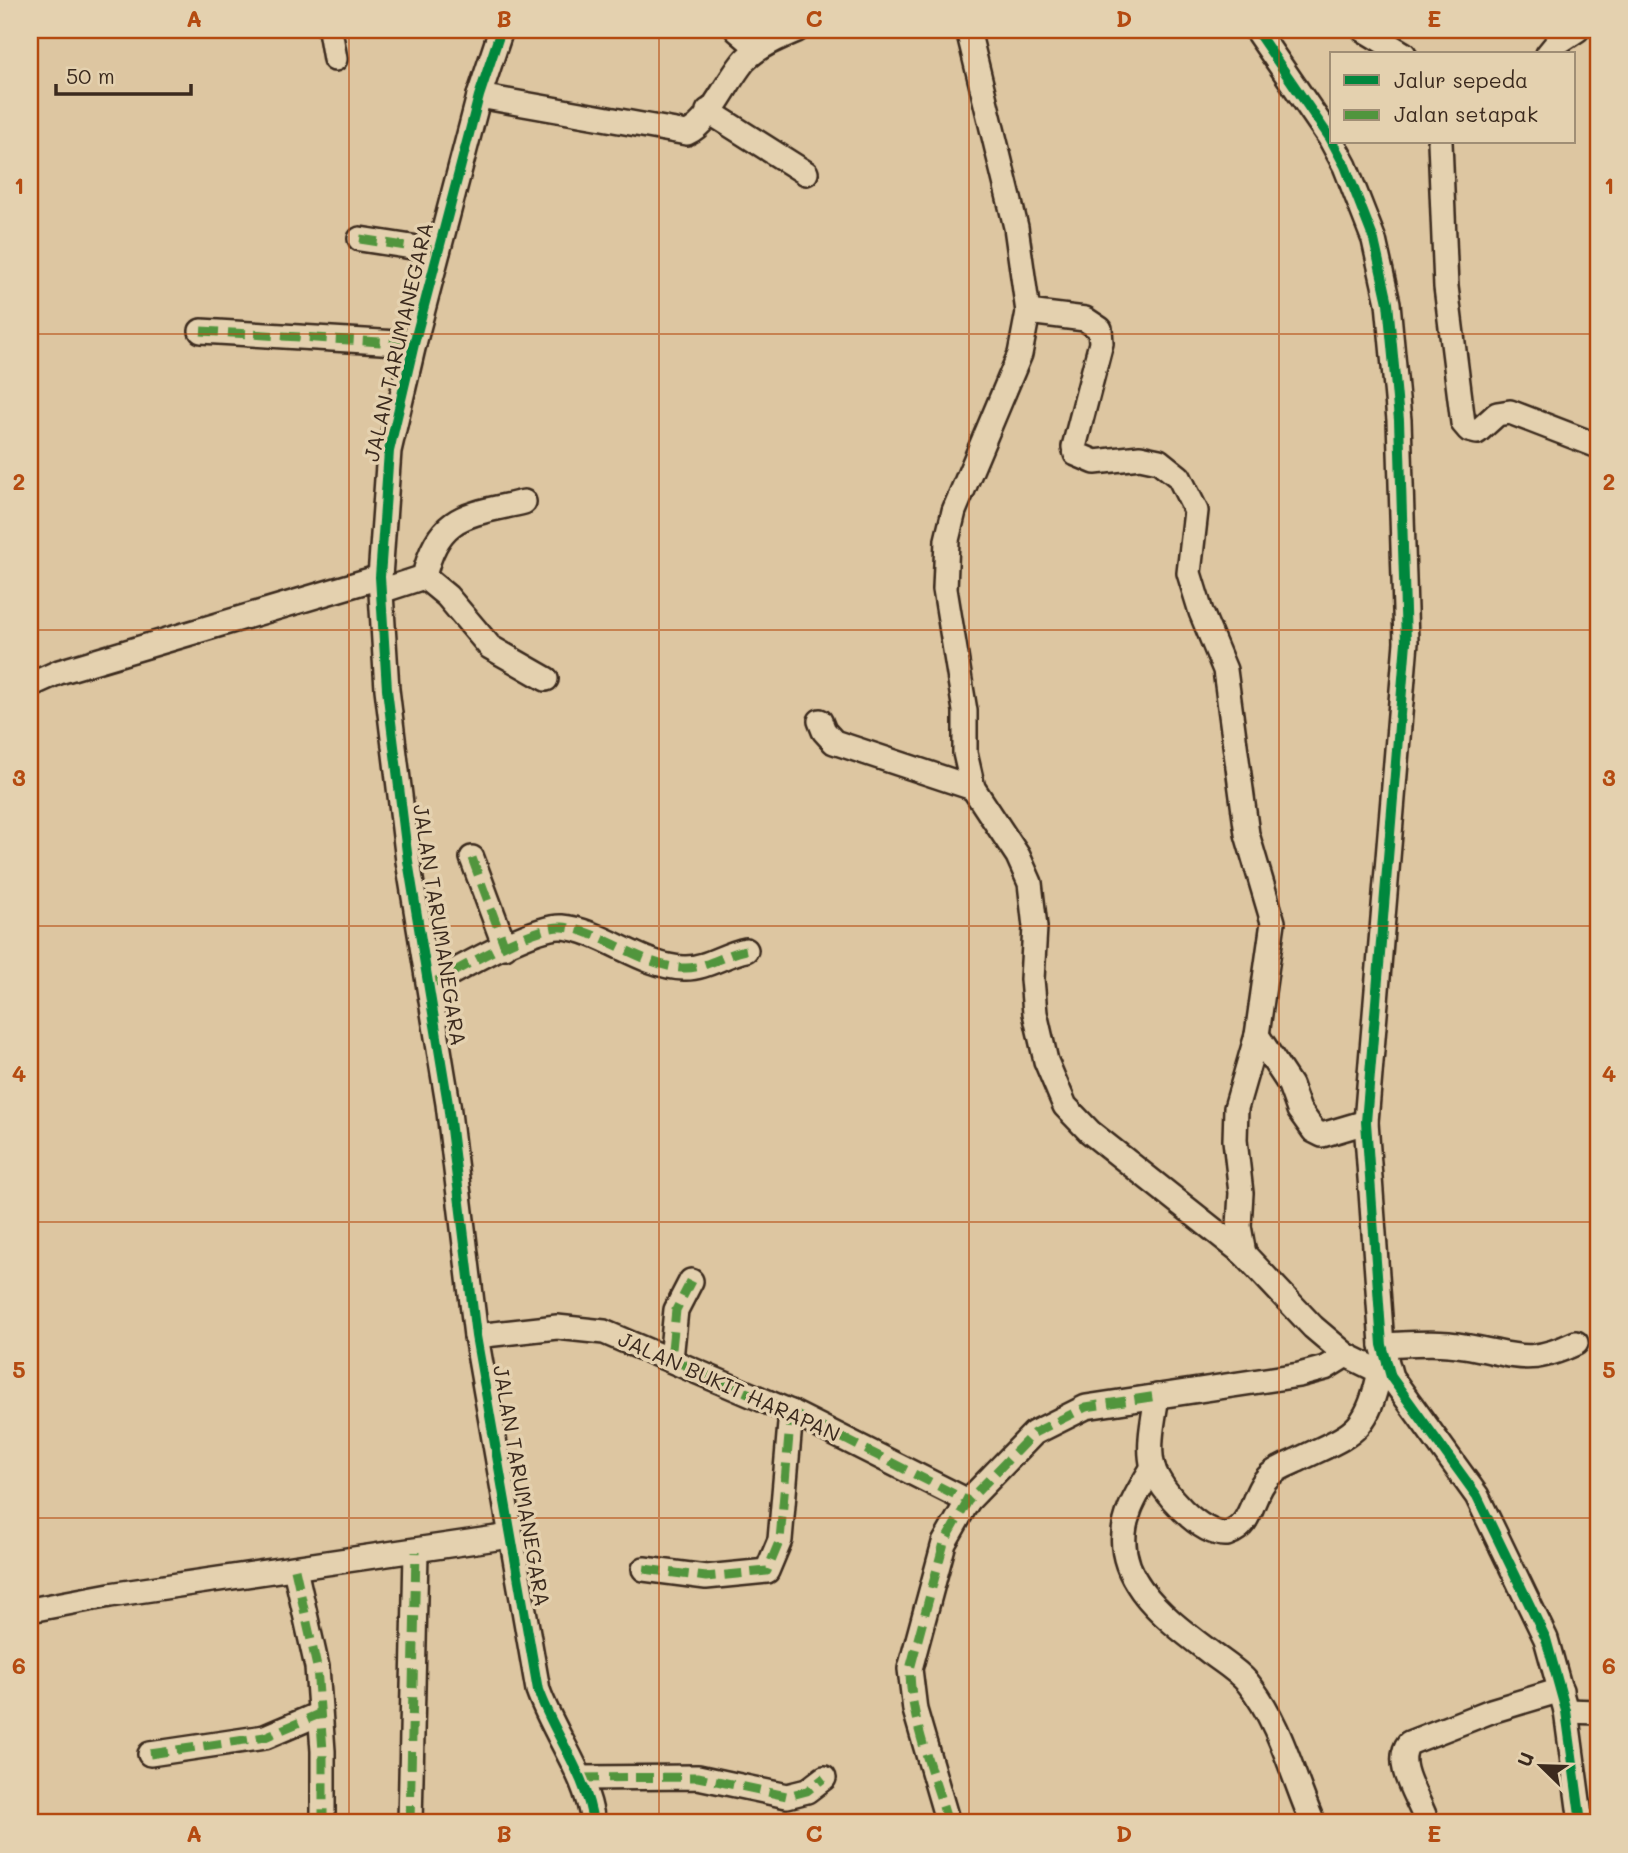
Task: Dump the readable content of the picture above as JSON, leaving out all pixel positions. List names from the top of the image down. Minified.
{"streets":{"street":["JALAN TARUMANEGARA","JALAN BUKIT HARAPAN"]},"crossings":[["JALAN TARUMANEGARA","JALAN BUKIT HARAPAN"]],"legend":["Jalur sepeda","Jalan setapak"],"scale_bar":"50 m","north":"top left","grid":{"columns":["A","B","C","D","E"],"rows":["1","2","3","4","5","6"]}}
